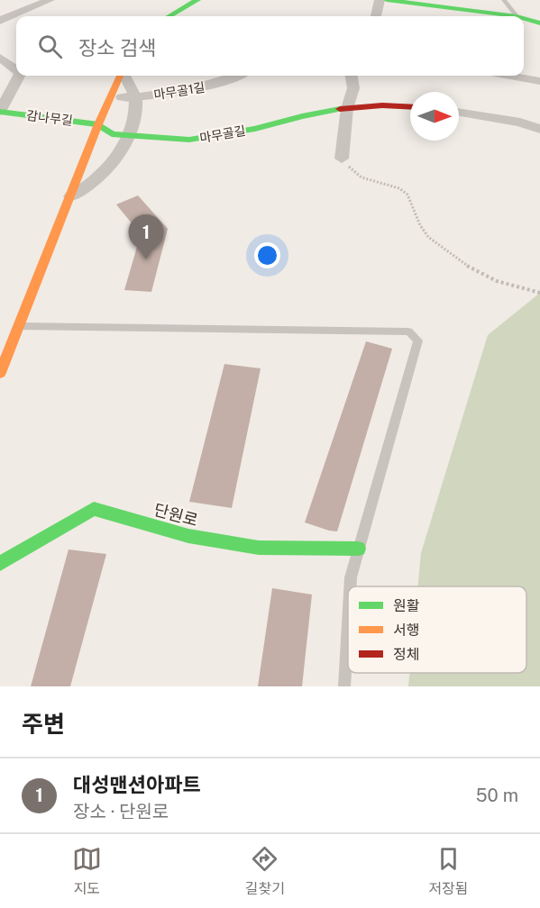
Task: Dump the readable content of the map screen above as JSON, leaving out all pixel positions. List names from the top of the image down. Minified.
{"streets":{"street":["마무골1길","감나무길","마무골길","단원로"]},"crossings":[["감나무길","마무골길"]],"legend":["원활","서행","정체"],"north":"right","page":{"search":"장소 검색","pins":"1","heading":"주변","list":[{"mark":"1","name":"대성맨션아파트","note":"장소 · 단원로","value":"50 m"}],"nav":["지도","길찾기","저장됨"]}}
